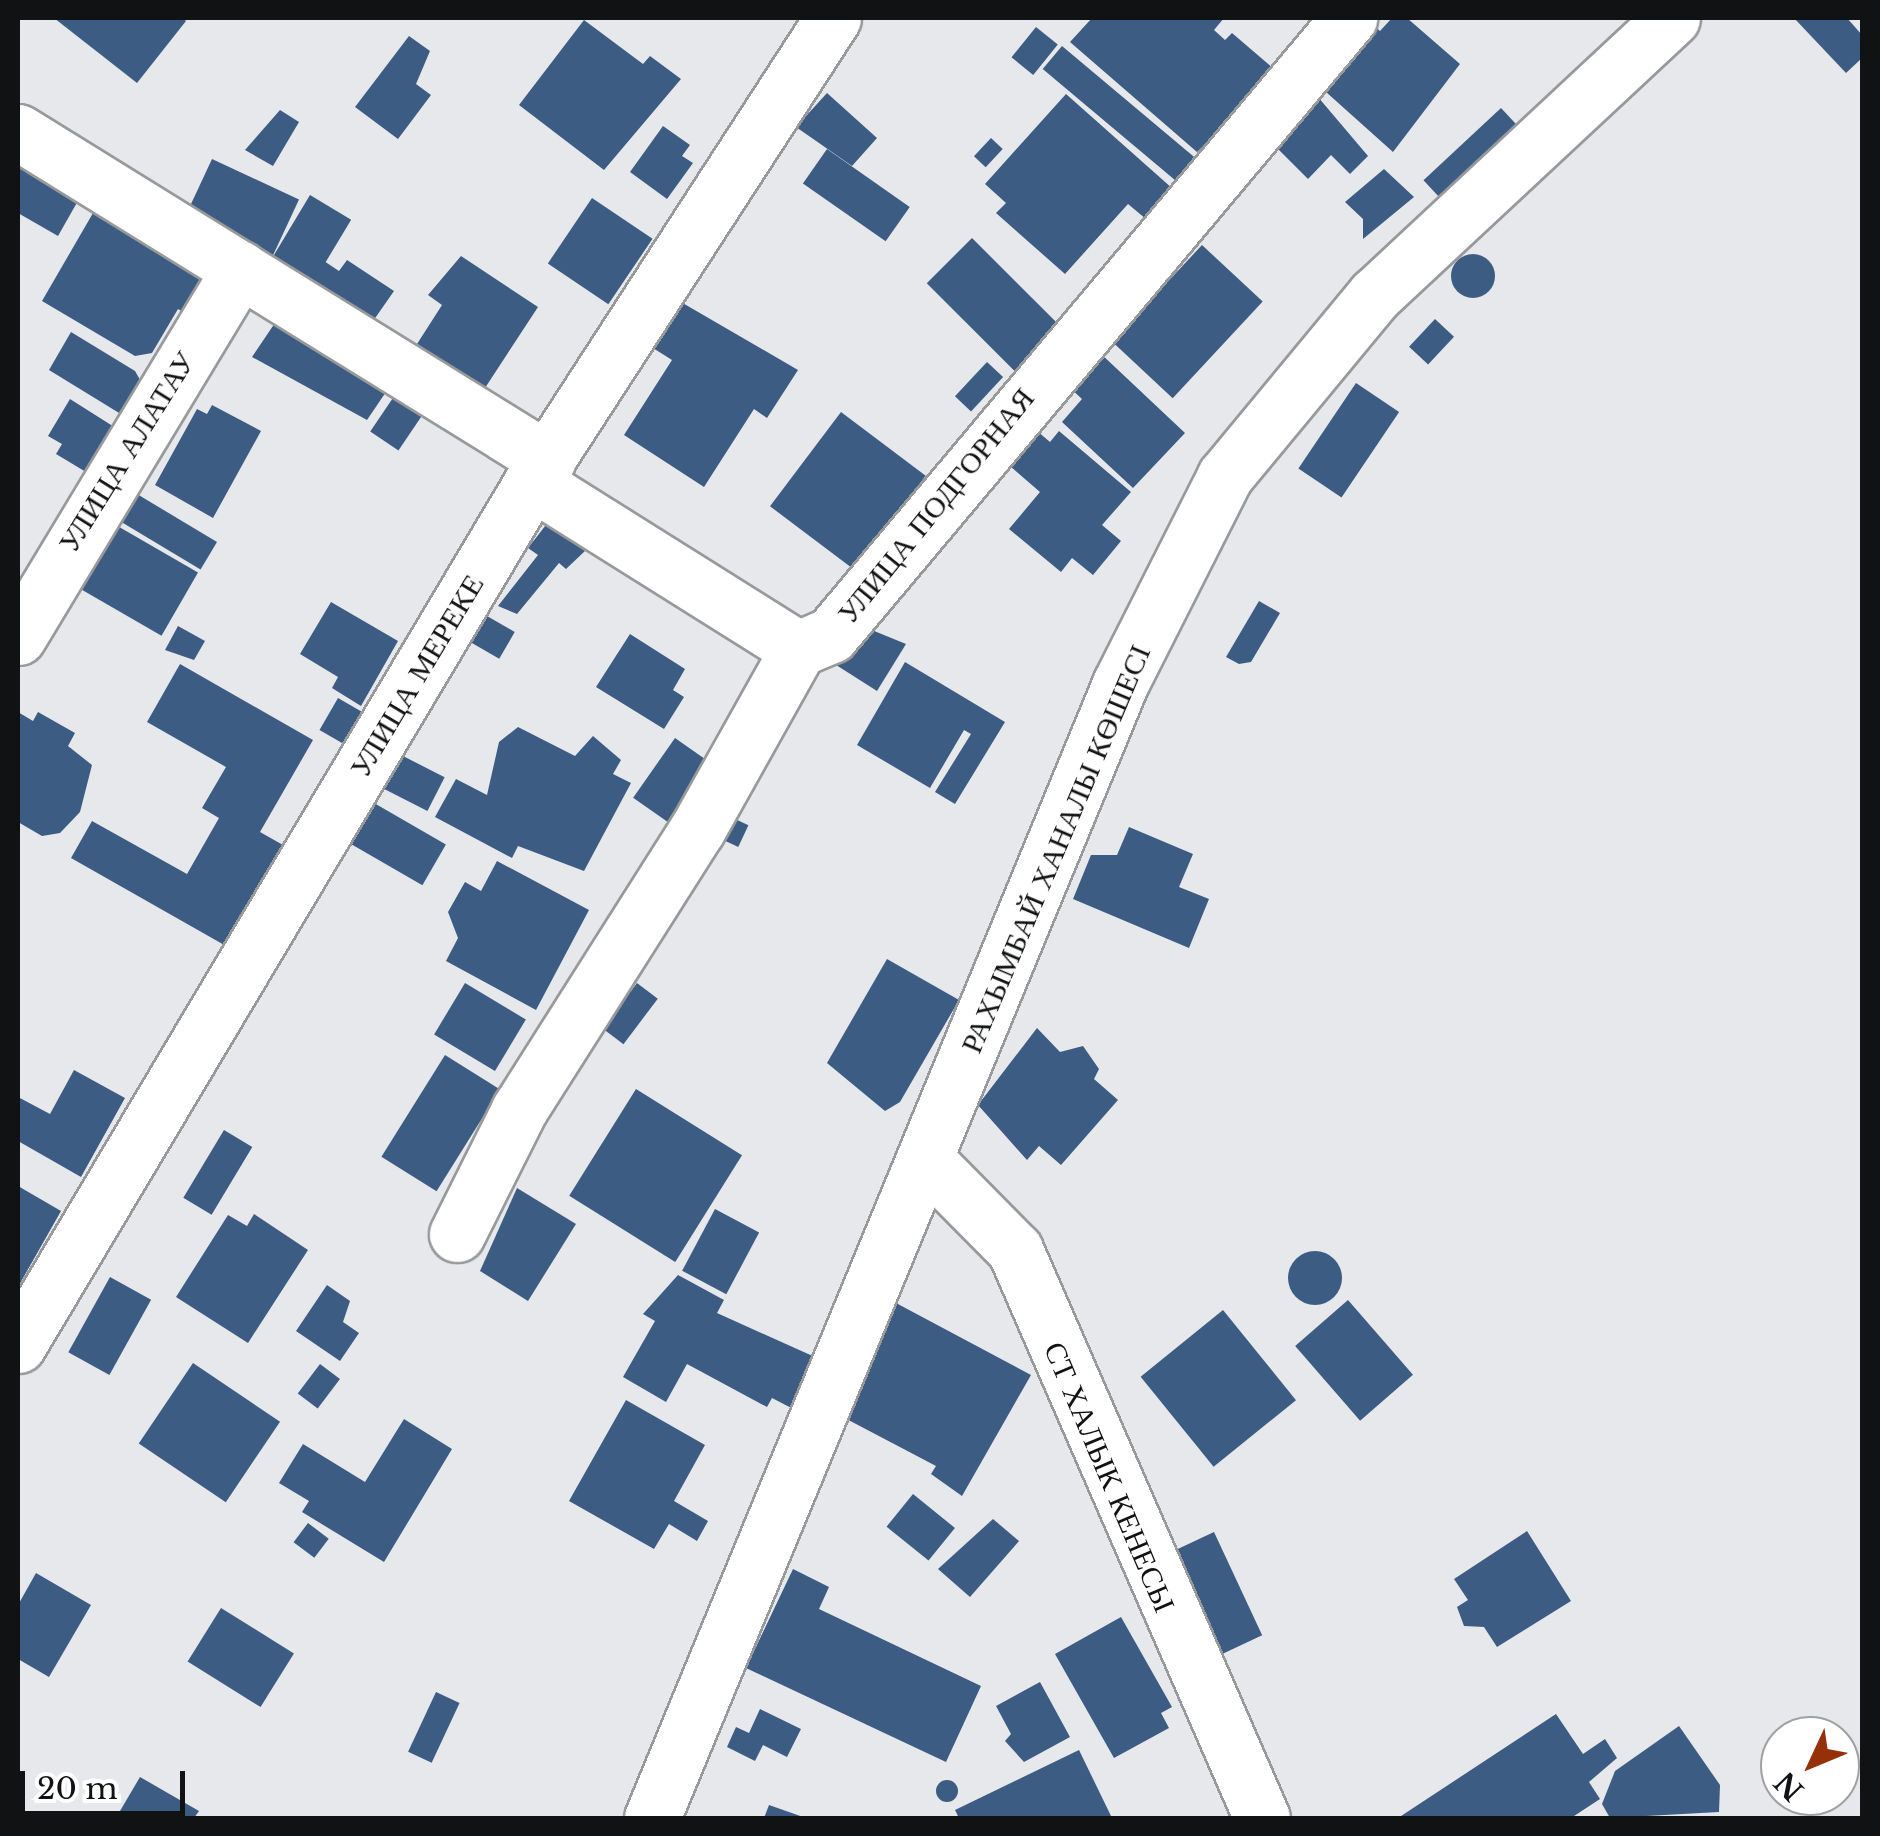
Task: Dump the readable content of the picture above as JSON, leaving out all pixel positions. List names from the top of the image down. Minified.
{"streets":{"street":["УЛИЦА АЛАТАУ","УЛИЦА ПОДГОРНАЯ","УЛИЦА МЕРЕКЕ","РАХЫМБАЙ ХАНАЛЫ КӨШЕСІ","СТ ХАЛЫК КЕНЕСЫ"]},"crossings":[["РАХЫМБАЙ ХАНАЛЫ КӨШЕСІ","СТ ХАЛЫК КЕНЕСЫ"]],"scale_bar":"20 m","north":"bottom left"}
